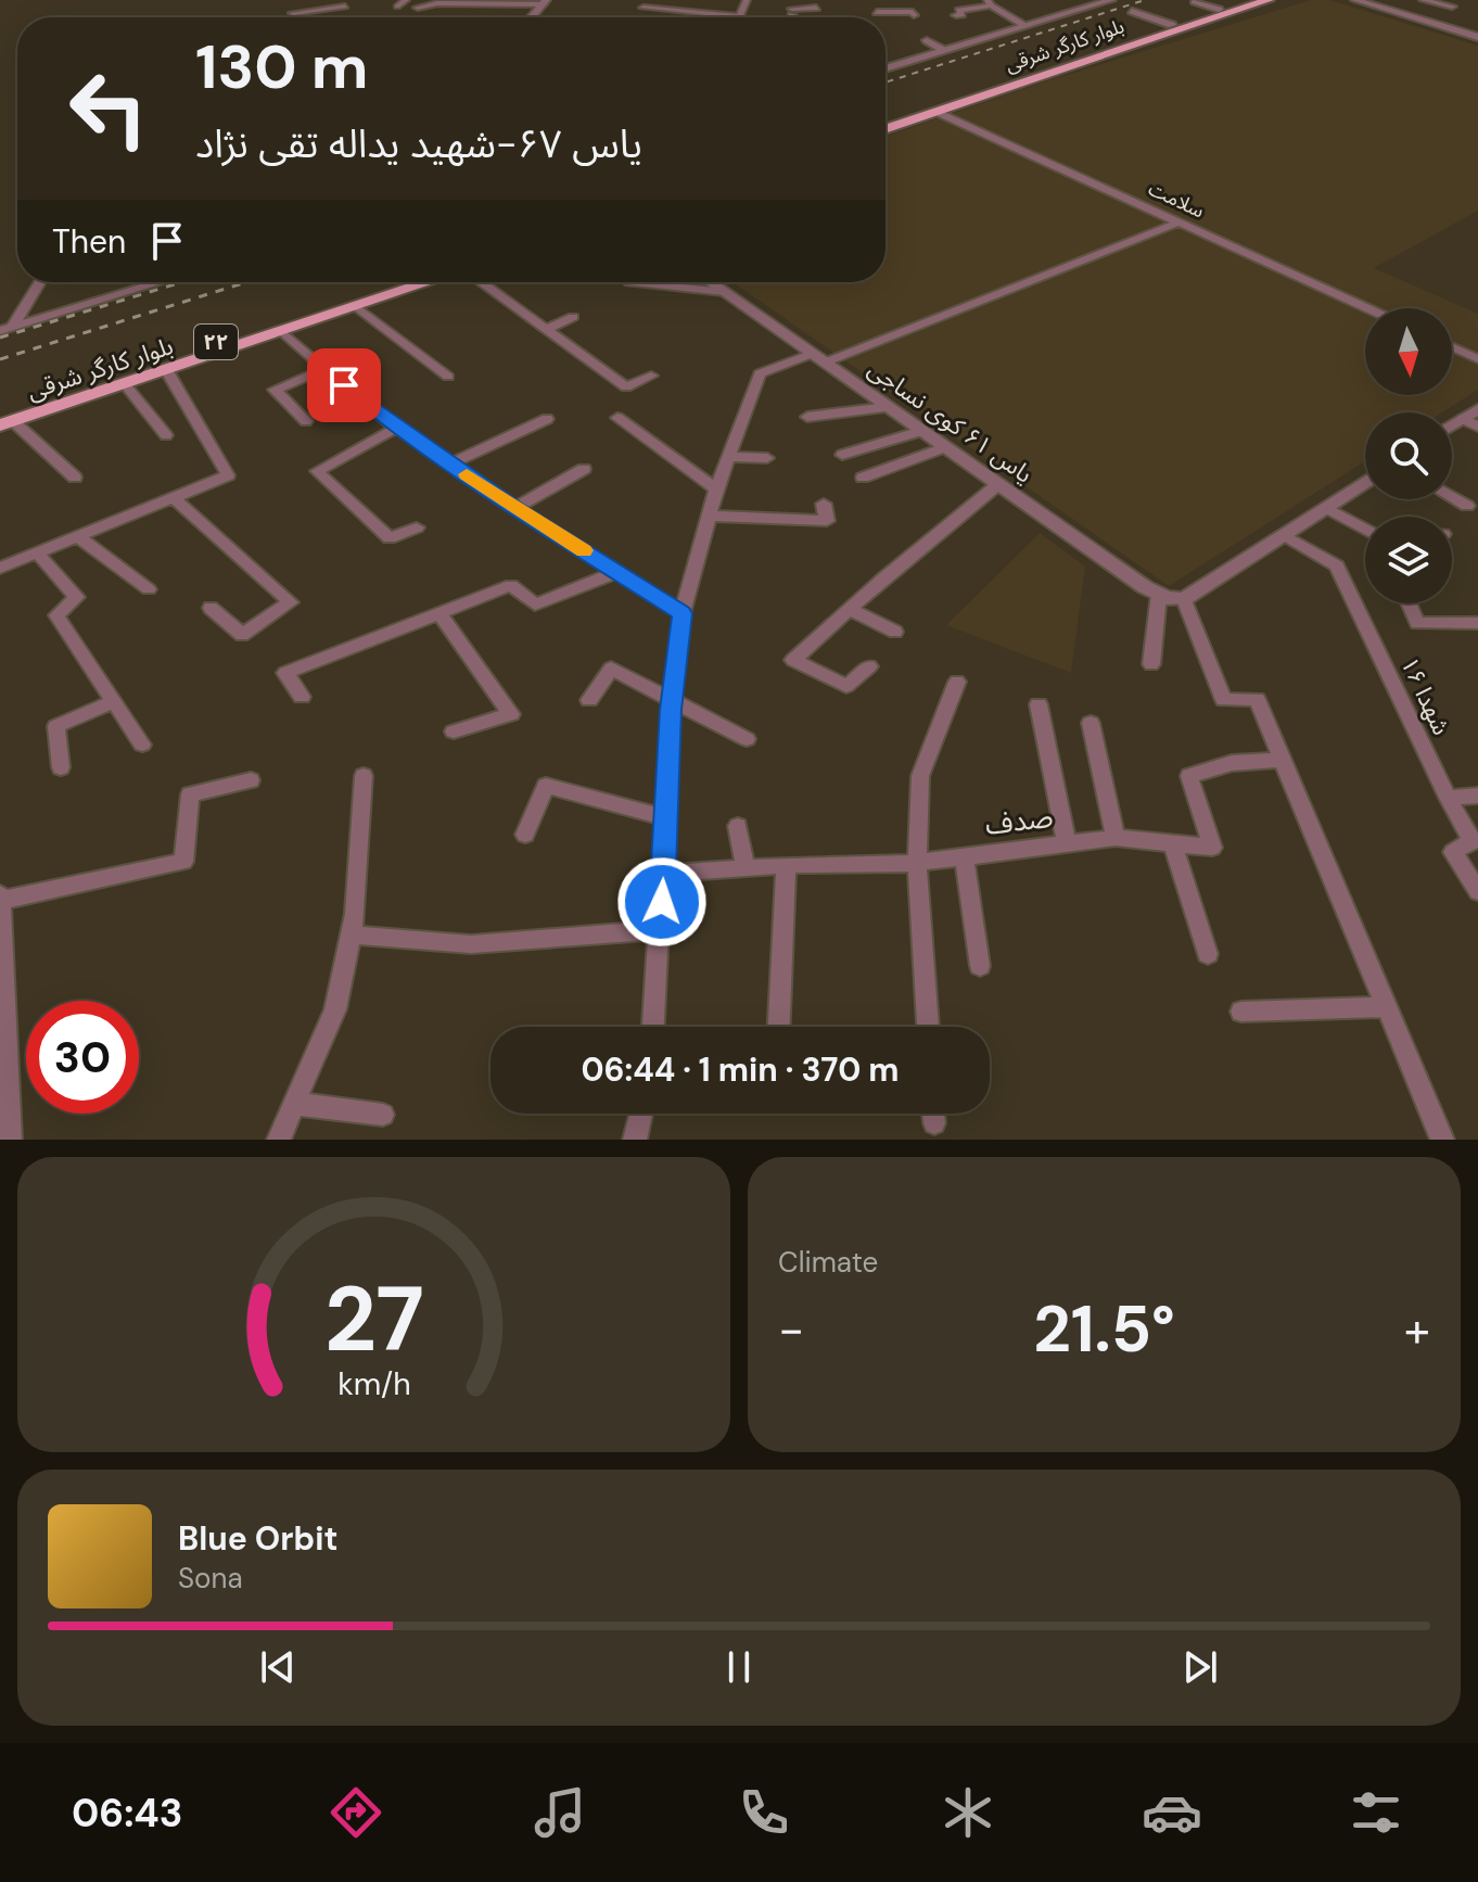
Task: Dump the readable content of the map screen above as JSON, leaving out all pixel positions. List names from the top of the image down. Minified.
{"streets":{"main road":["بلوار کارگر شرقی","۲۲"],"street":["سلامت","یاس ۶۱ کوی نساجی","شهدا ۱۶","صدف"]},"crossings":[["بلوار کارگر شرقی","سلامت"]],"north":"bottom","page":{"turn":["130 m","یاس ۶۷-شهید یداله تقی نژاد"],"then":"Then","limit":"30","trip":"06:44 · 1 min · 370 m","tile":"Climate","heat":["−","21.5°","+"],"song":["Blue Orbit","Sona"],"tabs":"06:43","gauge":["27","km/h"]}}
